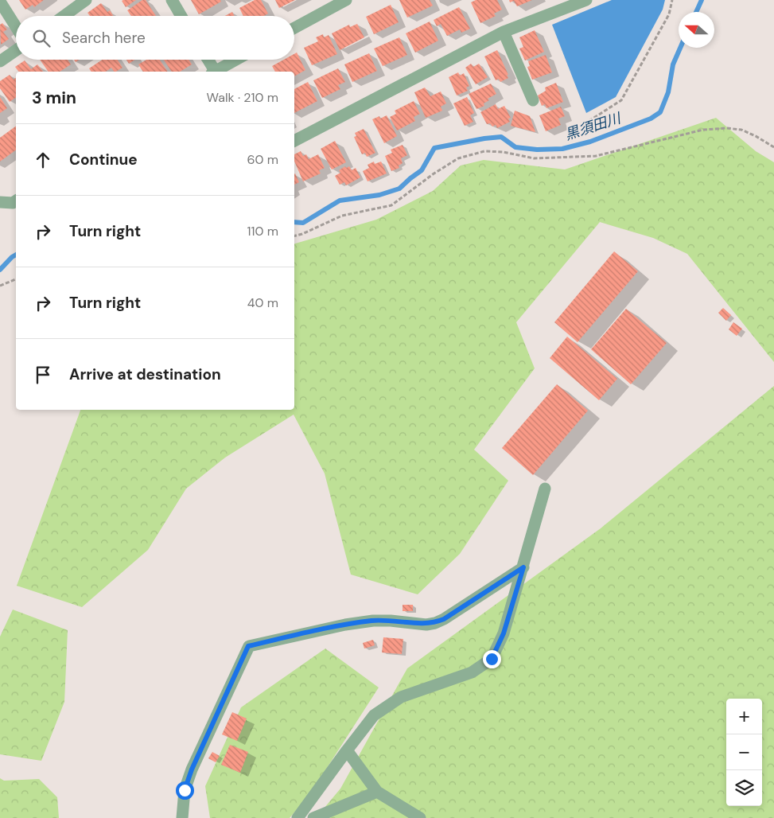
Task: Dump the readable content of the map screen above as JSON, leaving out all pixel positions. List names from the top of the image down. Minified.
{"water":["黒須田川"],"north":"left","page":{"search":"Search here","heading":["3 min","Walk · 210 m"],"list":[["Continue","60 m"],["Turn right","110 m"],["Turn right","40 m"],"Arrive at destination"],"map_buttons":["+","−"]}}
